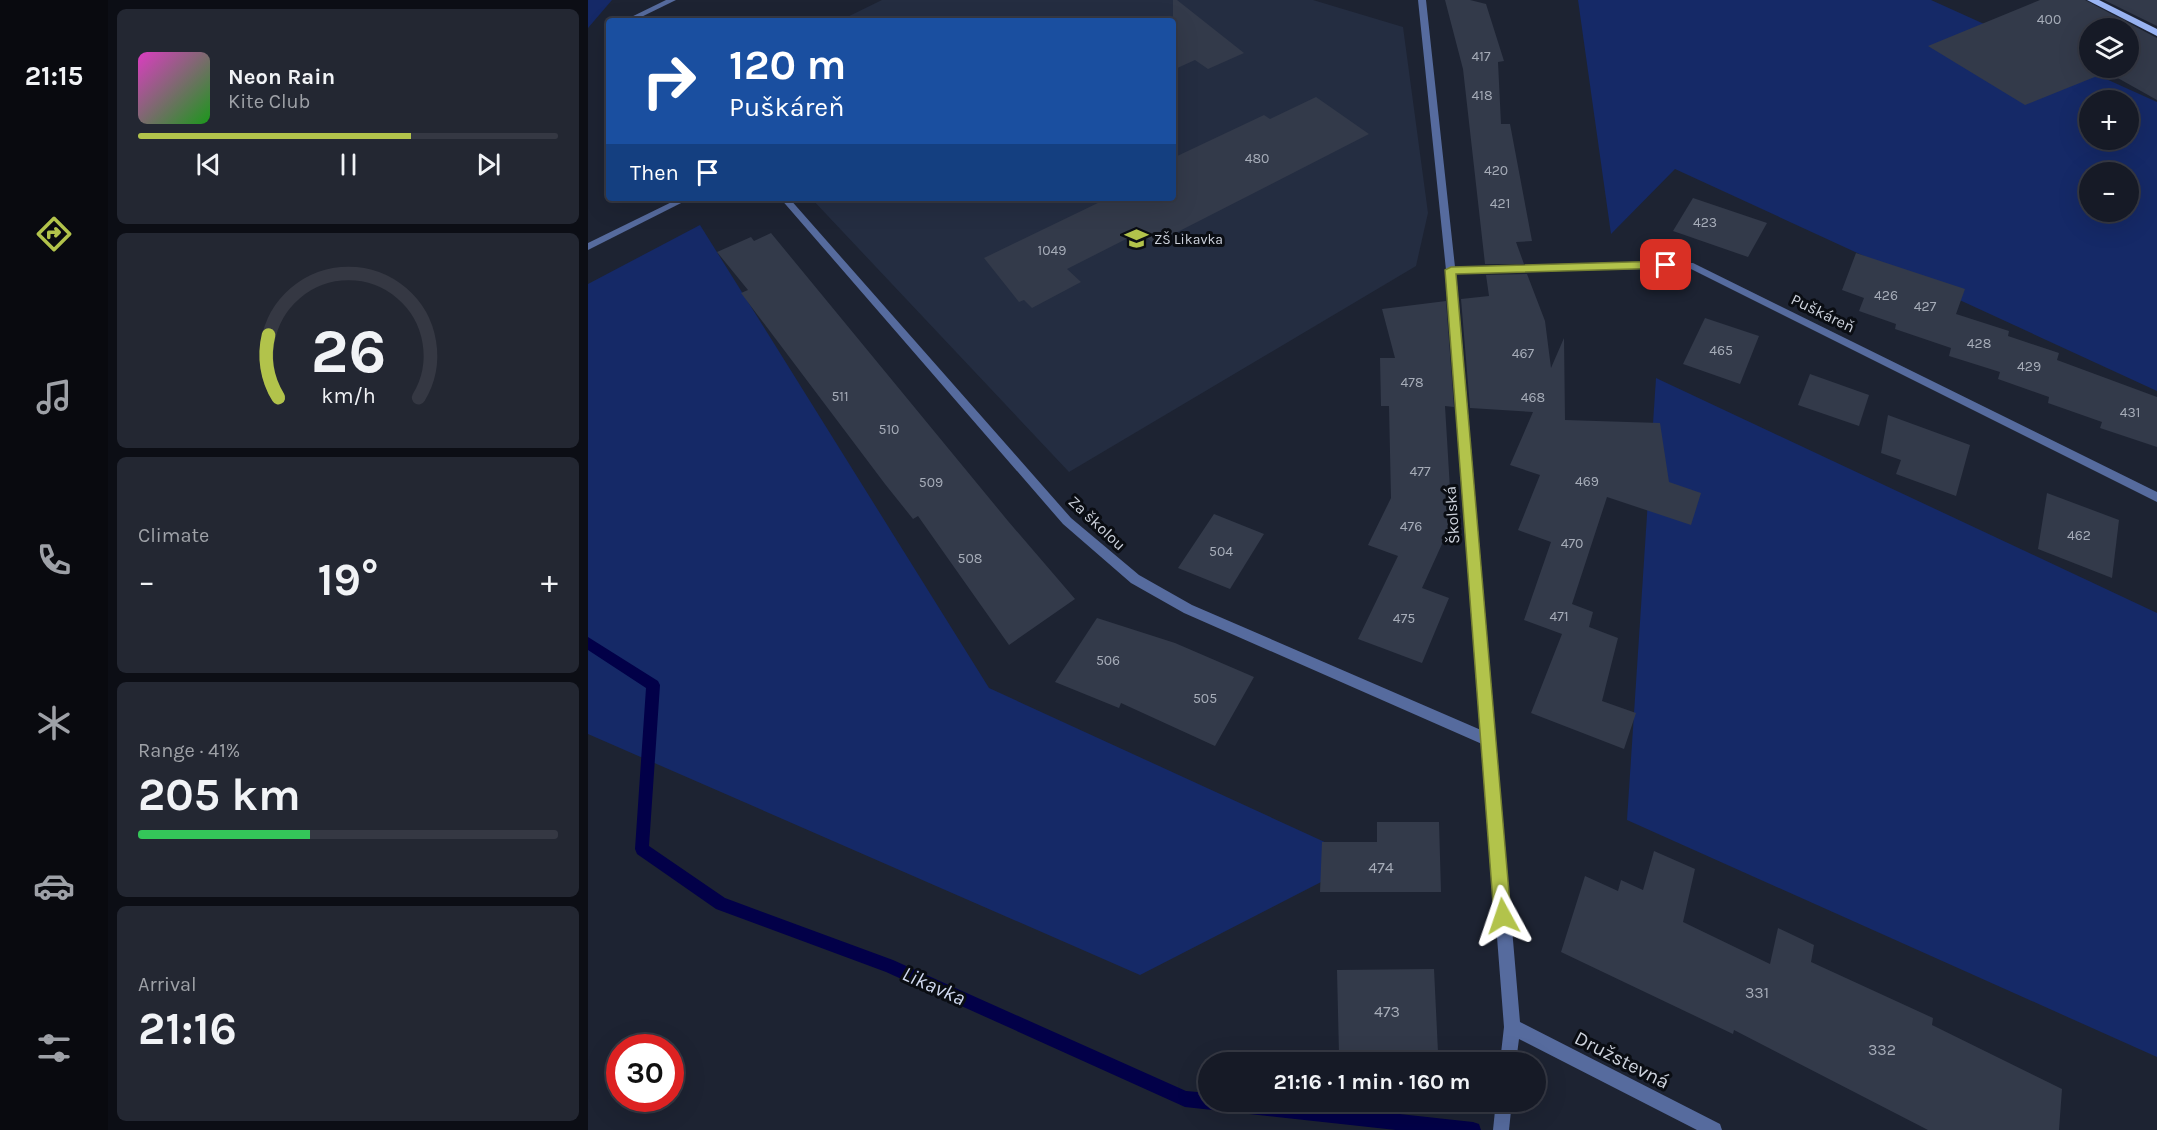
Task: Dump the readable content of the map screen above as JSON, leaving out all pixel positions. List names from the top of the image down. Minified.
{"streets":{"street":["Puškáreň","Školská","Za školou","Družstevná"]},"crossings":[["Puškáreň","Školská"],["Školská","Za školou"],["Školská","Družstevná"]],"water":["Likavka"],"places":{"school or university":["ZŠ Likavka"]},"house_numbers":["400","417","418","480","420","421","423","1049","426","427","428","465","467","429","478","511","468","431","510","477","469","509","476","462","470","504","508","471","475","506","505","474","331","473","332"],"page":{"tabs":"21:15","map_buttons":["+","−"],"turn":["120 m","Puškáreň"],"song":["Neon Rain","Kite Club"],"then":"Then","tile":["Climate",["Range · 41%","205 km"],["Arrival","21:16"]],"heat":["−","19°","+"],"limit":"30","trip":"21:16 · 1 min · 160 m","gauge":["26","km/h"]}}
